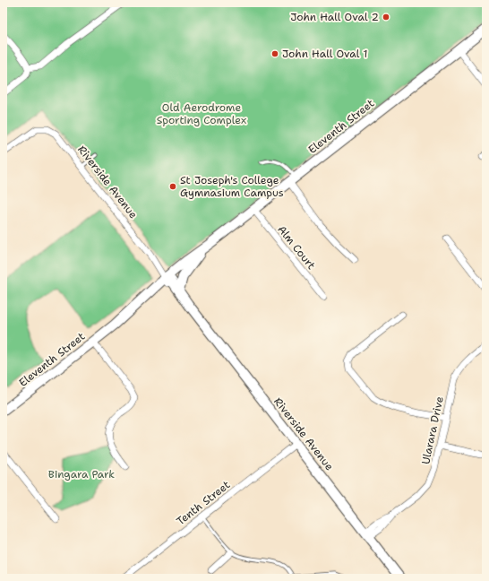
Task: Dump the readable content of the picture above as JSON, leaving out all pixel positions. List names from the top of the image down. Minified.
{"streets":{"main road":["Eleventh Street","Riverside Avenue"],"street":["Alm Court","Ularara Drive","Tenth Street"]},"crossings":[["Eleventh Street","Riverside Avenue"],["Eleventh Street","Alm Court"],["Riverside Avenue","Ularara Drive"],["Riverside Avenue","Tenth Street"]],"parks":["Old Aerodrome Sporting Complex","Bingara Park"],"places":["John Hall Oval 2","John Hall Oval 1","St Joseph's College Gymnasium Campus"]}
